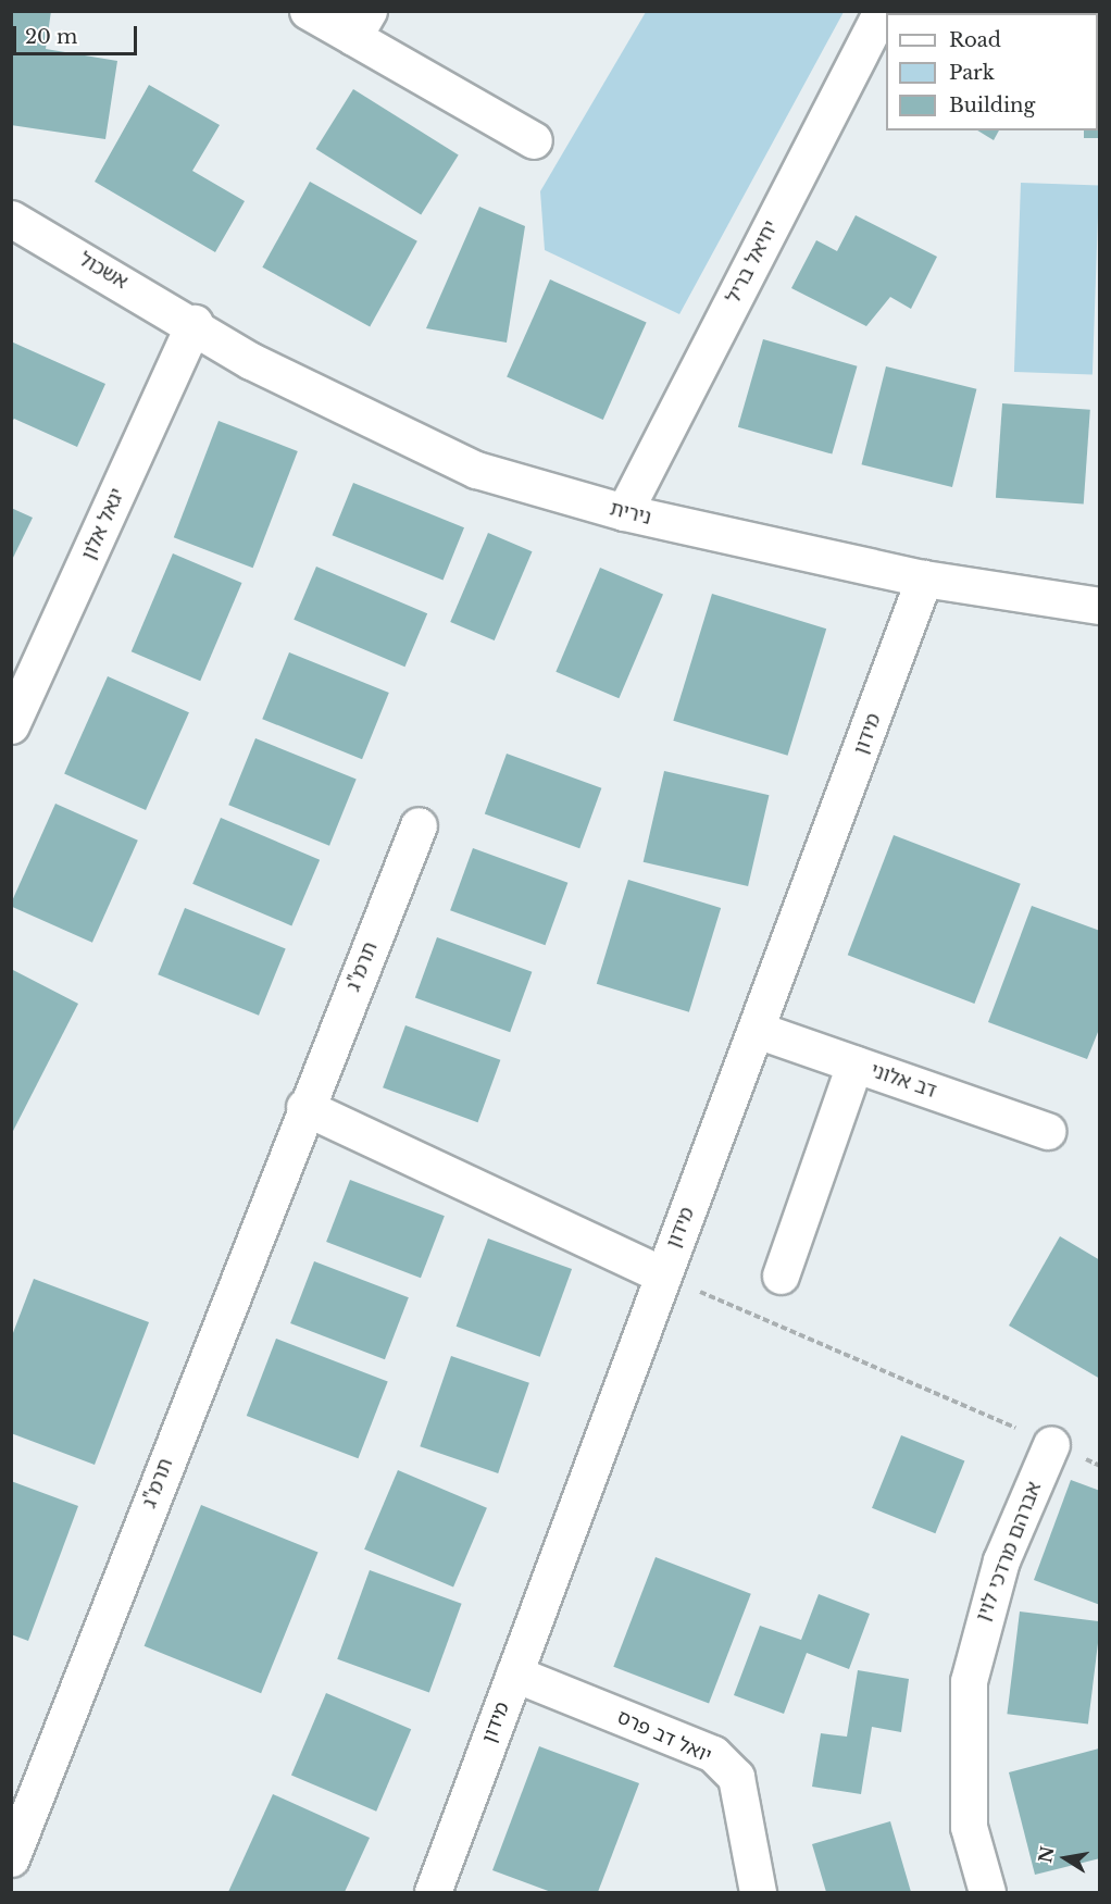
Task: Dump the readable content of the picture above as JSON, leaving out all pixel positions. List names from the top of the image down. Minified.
{"streets":{"street":["יחיאל בריל","אשכול","נירית","יגאל אלון","מידון","תרמ\"ג","דב אלוני","אברהם מרדכי לוין","יואל דב פרס"]},"crossings":[["יחיאל בריל","נירית"],["אשכול","נירית"],["אשכול","יגאל אלון"],["נירית","יגאל אלון"],["נירית","מידון"],["מידון","דב אלוני"],["מידון","יואל דב פרס"]],"legend":["Road","Park","Building"],"scale_bar":"20 m","north":"left"}
